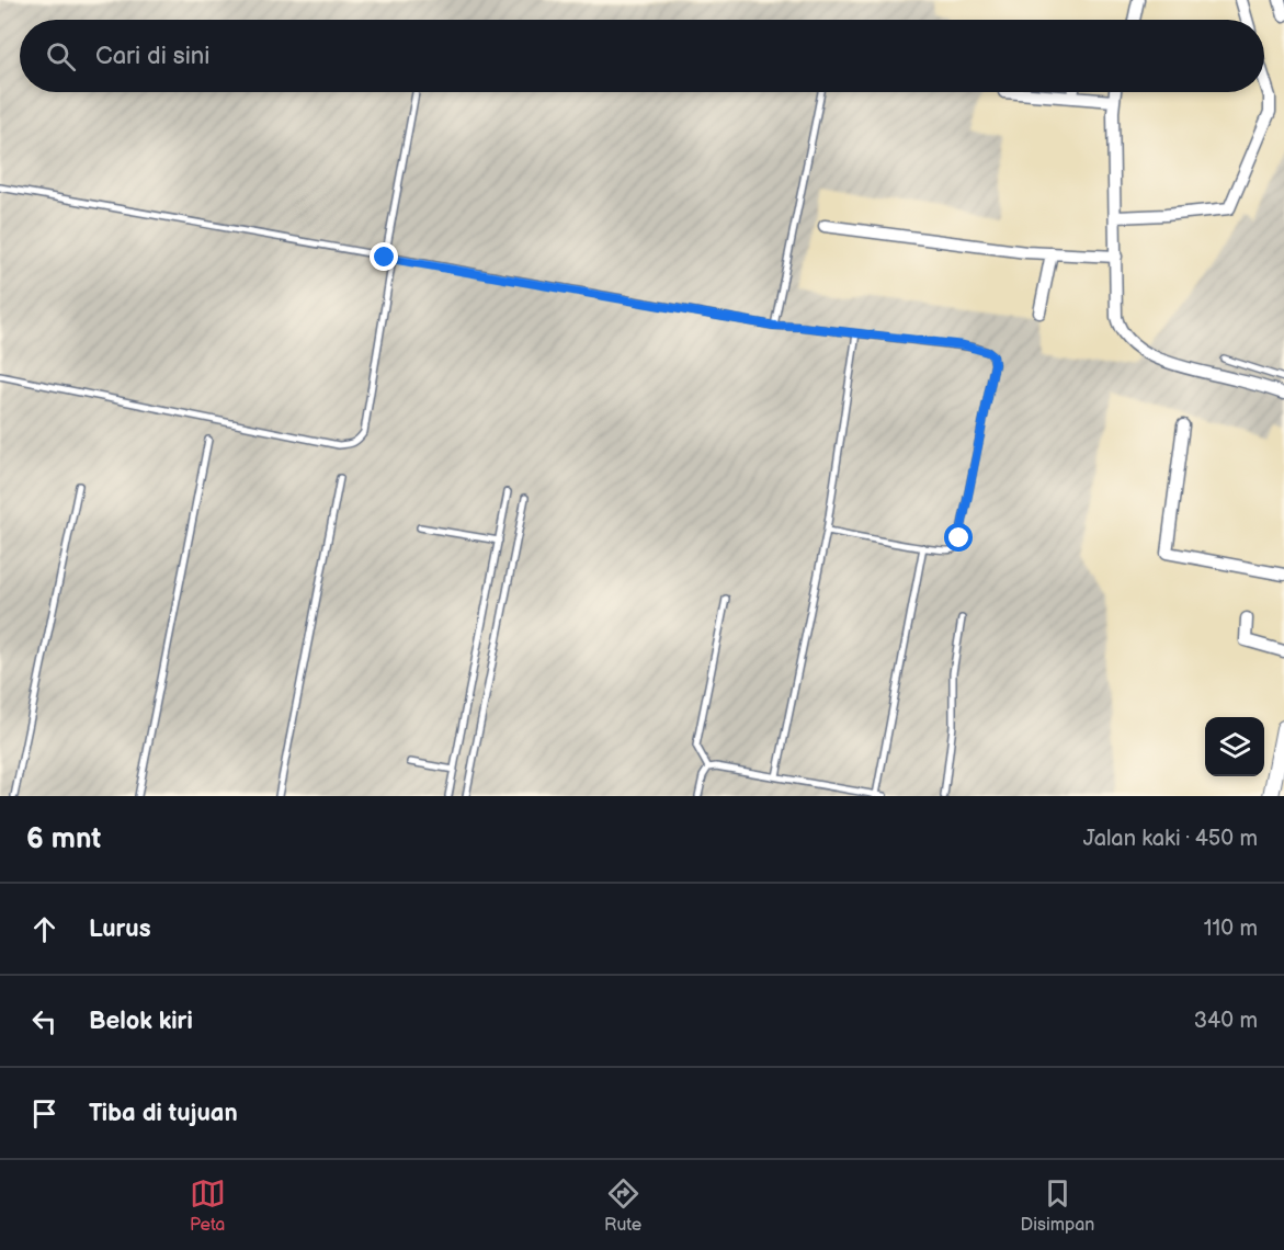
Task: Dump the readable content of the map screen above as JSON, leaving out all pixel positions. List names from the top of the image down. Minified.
{"page":{"search":"Cari di sini","heading":["6 mnt","Jalan kaki · 450 m"],"list":[["Lurus","110 m"],["Belok kiri","340 m"],"Tiba di tujuan"],"nav":["Peta","Rute","Disimpan"]}}
